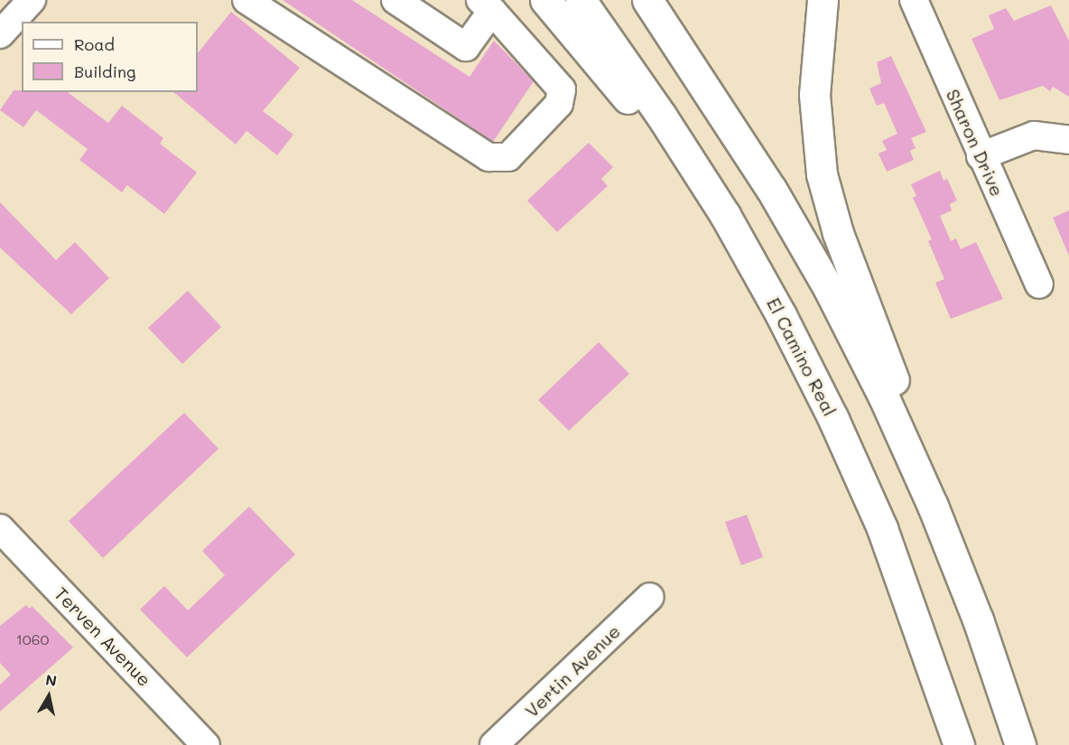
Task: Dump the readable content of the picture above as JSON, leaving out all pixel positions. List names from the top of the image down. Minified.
{"streets":{"highway":["El Camino Real"],"street":["Sharon Drive","Terven Avenue","Vertin Avenue"]},"house_numbers":["1060"],"legend":["Road","Building"],"north":"top"}
